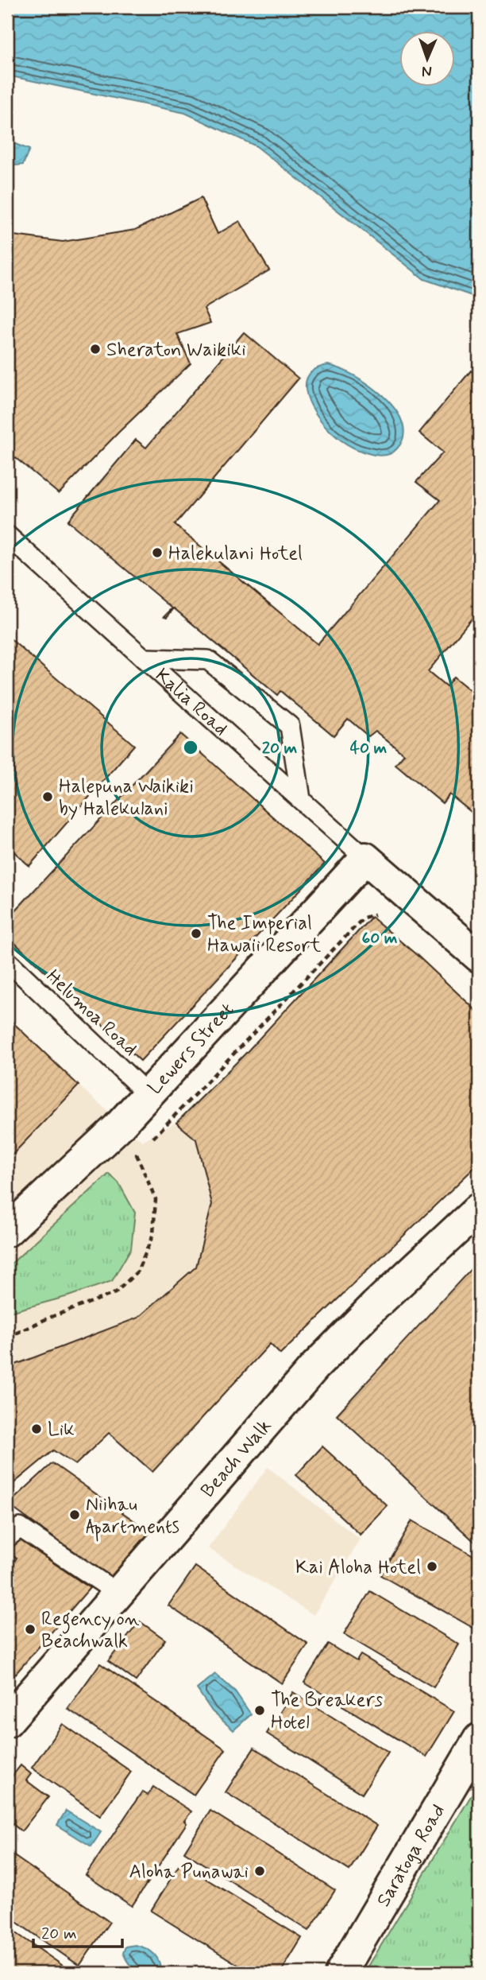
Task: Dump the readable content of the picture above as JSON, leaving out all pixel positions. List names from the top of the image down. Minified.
{"streets":{"street":["Kalia Road","Lewers Street","Beach Walk","Saratoga Road"],"lane":["Helumoa Road"]},"crossings":[["Kalia Road","Lewers Street"],["Helumoa Road","Lewers Street"]],"places":["Sheraton Waikiki","Halekulani Hotel","Halepuna Waikiki by Halekulani","The Imperial Hawaii Resort","Lik","Niihau Apartments","Kai Aloha Hotel","Regency on Beachwalk","The Breakers Hotel","Aloha Punawai"],"scale_bar":"20 m","north":"bottom","rings":["20 m","40 m","60 m"]}
